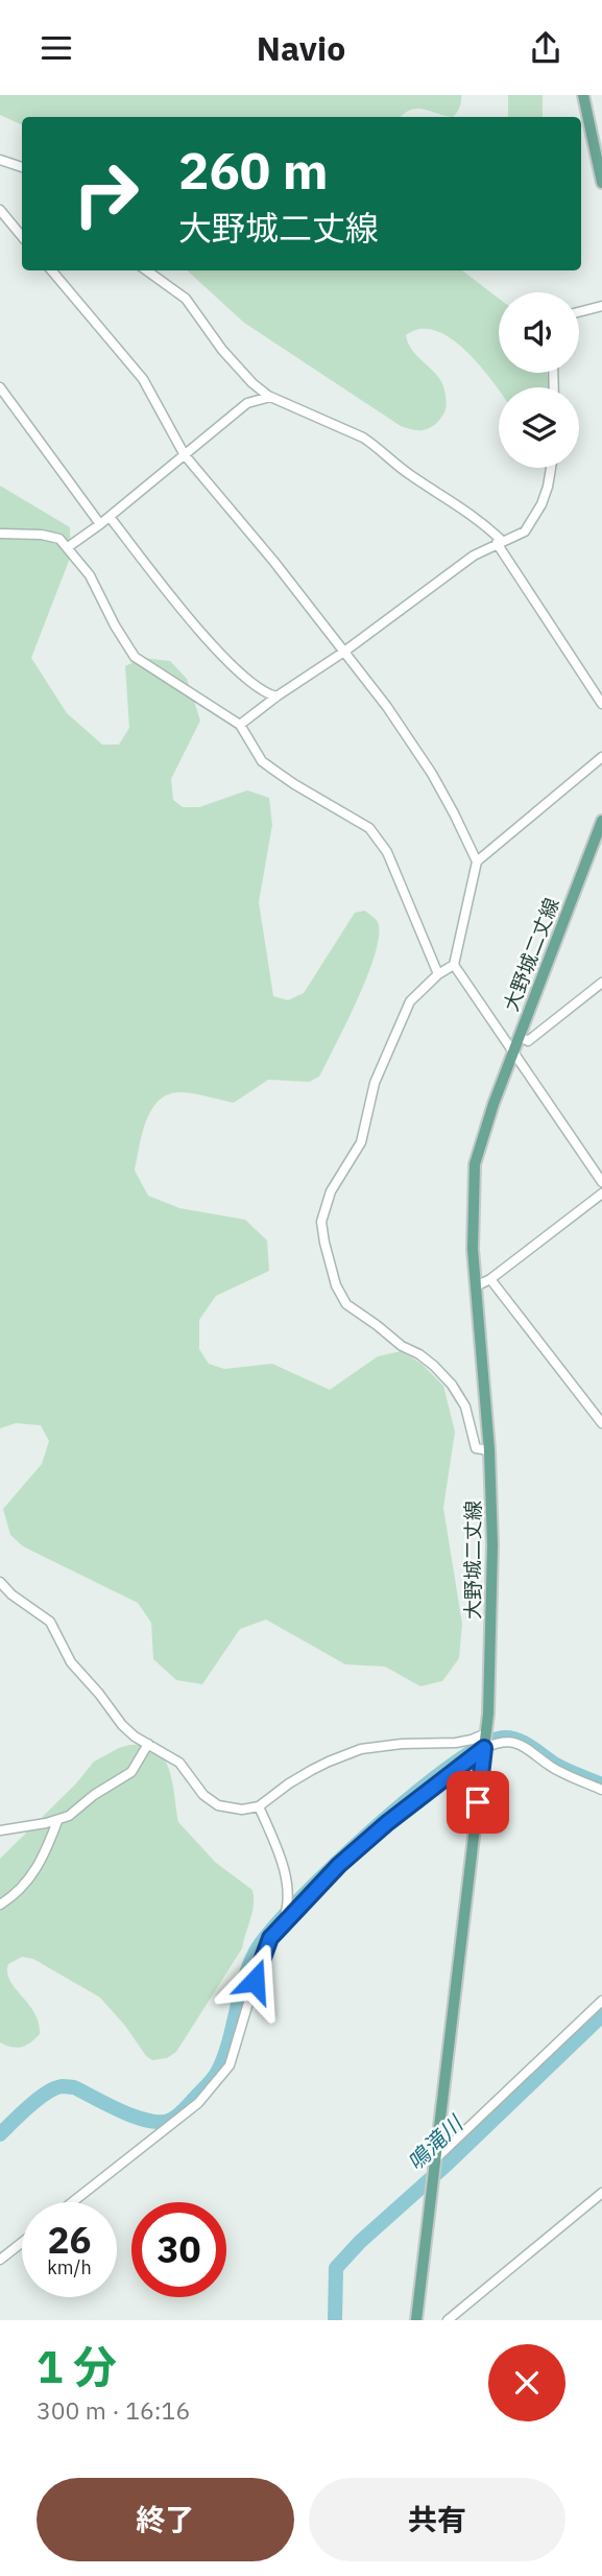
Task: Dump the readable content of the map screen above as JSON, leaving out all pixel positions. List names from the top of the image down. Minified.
{"streets":{"main road":["大野城二丈線"]},"water":["鳴滝川"],"page":{"header":"Navio","turn":["260 m","大野城二丈線"],"speed":"26 km/h","limit":"30","heading":["1 分","300 m · 16:16"],"buttons":["終了","共有"]}}
